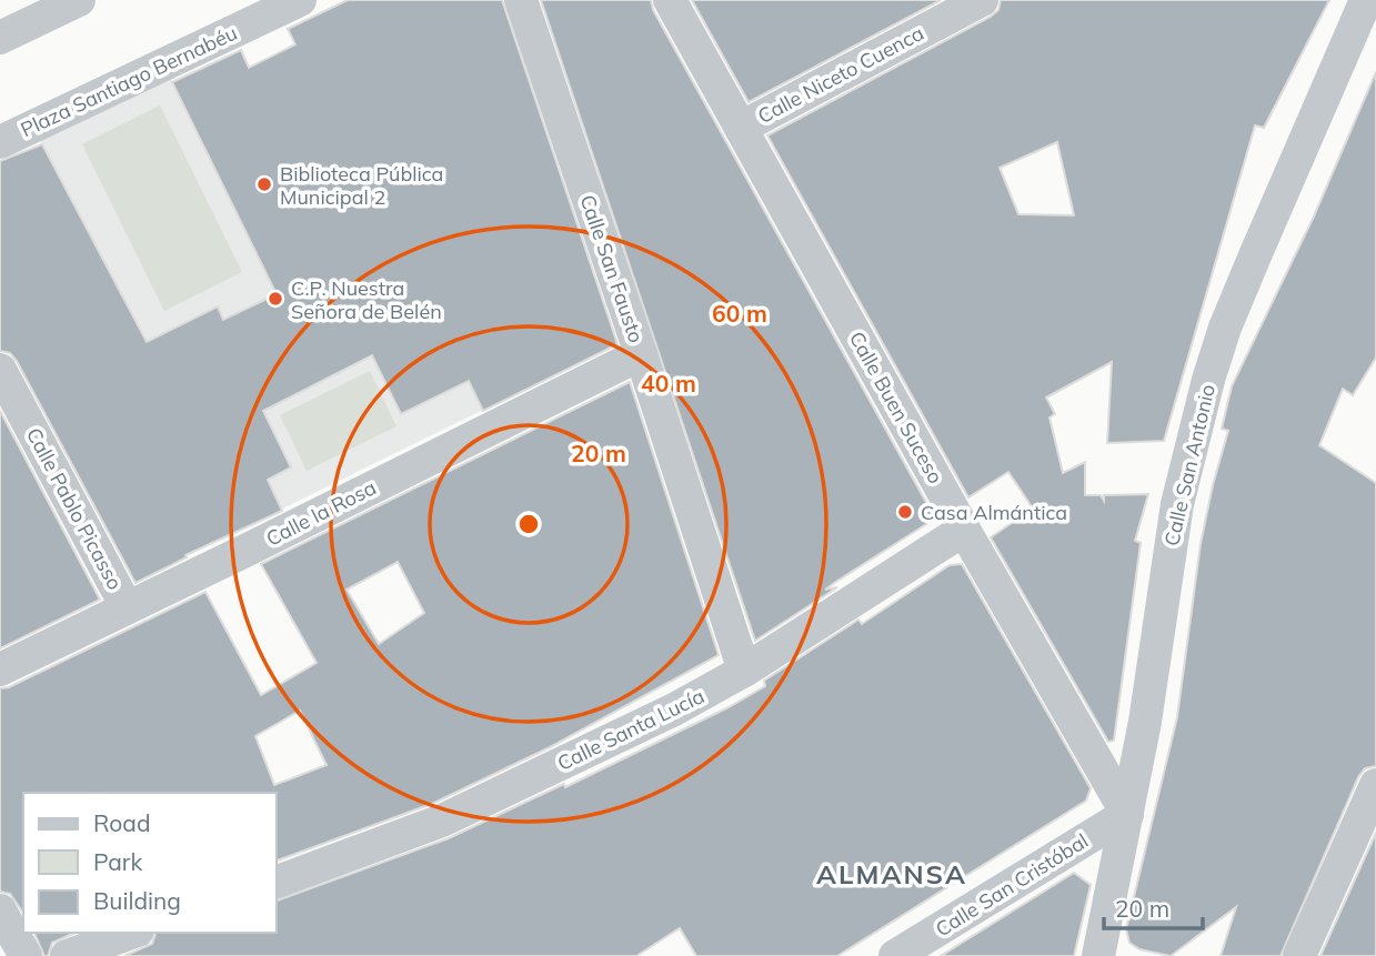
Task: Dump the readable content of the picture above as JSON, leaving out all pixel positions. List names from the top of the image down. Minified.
{"streets":{"street":["Calle Niceto Cuenca","Plaza Santiago Bernabéu","Calle San Fausto","Calle Buen Suceso","Calle San Antonio","Calle Pablo Picasso","Calle la Rosa","Calle Santa Lucía","Calle San Cristóbal"]},"crossings":[["Calle Niceto Cuenca","Calle Buen Suceso"],["Calle San Fausto","Calle la Rosa"],["Calle San Fausto","Calle Santa Lucía"],["Calle Buen Suceso","Calle San Antonio"],["Calle Buen Suceso","Calle Santa Lucía"],["Calle Buen Suceso","Calle San Cristóbal"],["Calle San Antonio","Calle San Cristóbal"],["Calle Pablo Picasso","Calle la Rosa"]],"districts":["ALMANSA"],"places":["Biblioteca Pública Municipal 2","C.P. Nuestra Señora de Belén","Casa Almántica"],"legend":["Road","Park","Building"],"scale_bar":"20 m","rings":["60 m","40 m","20 m"]}
